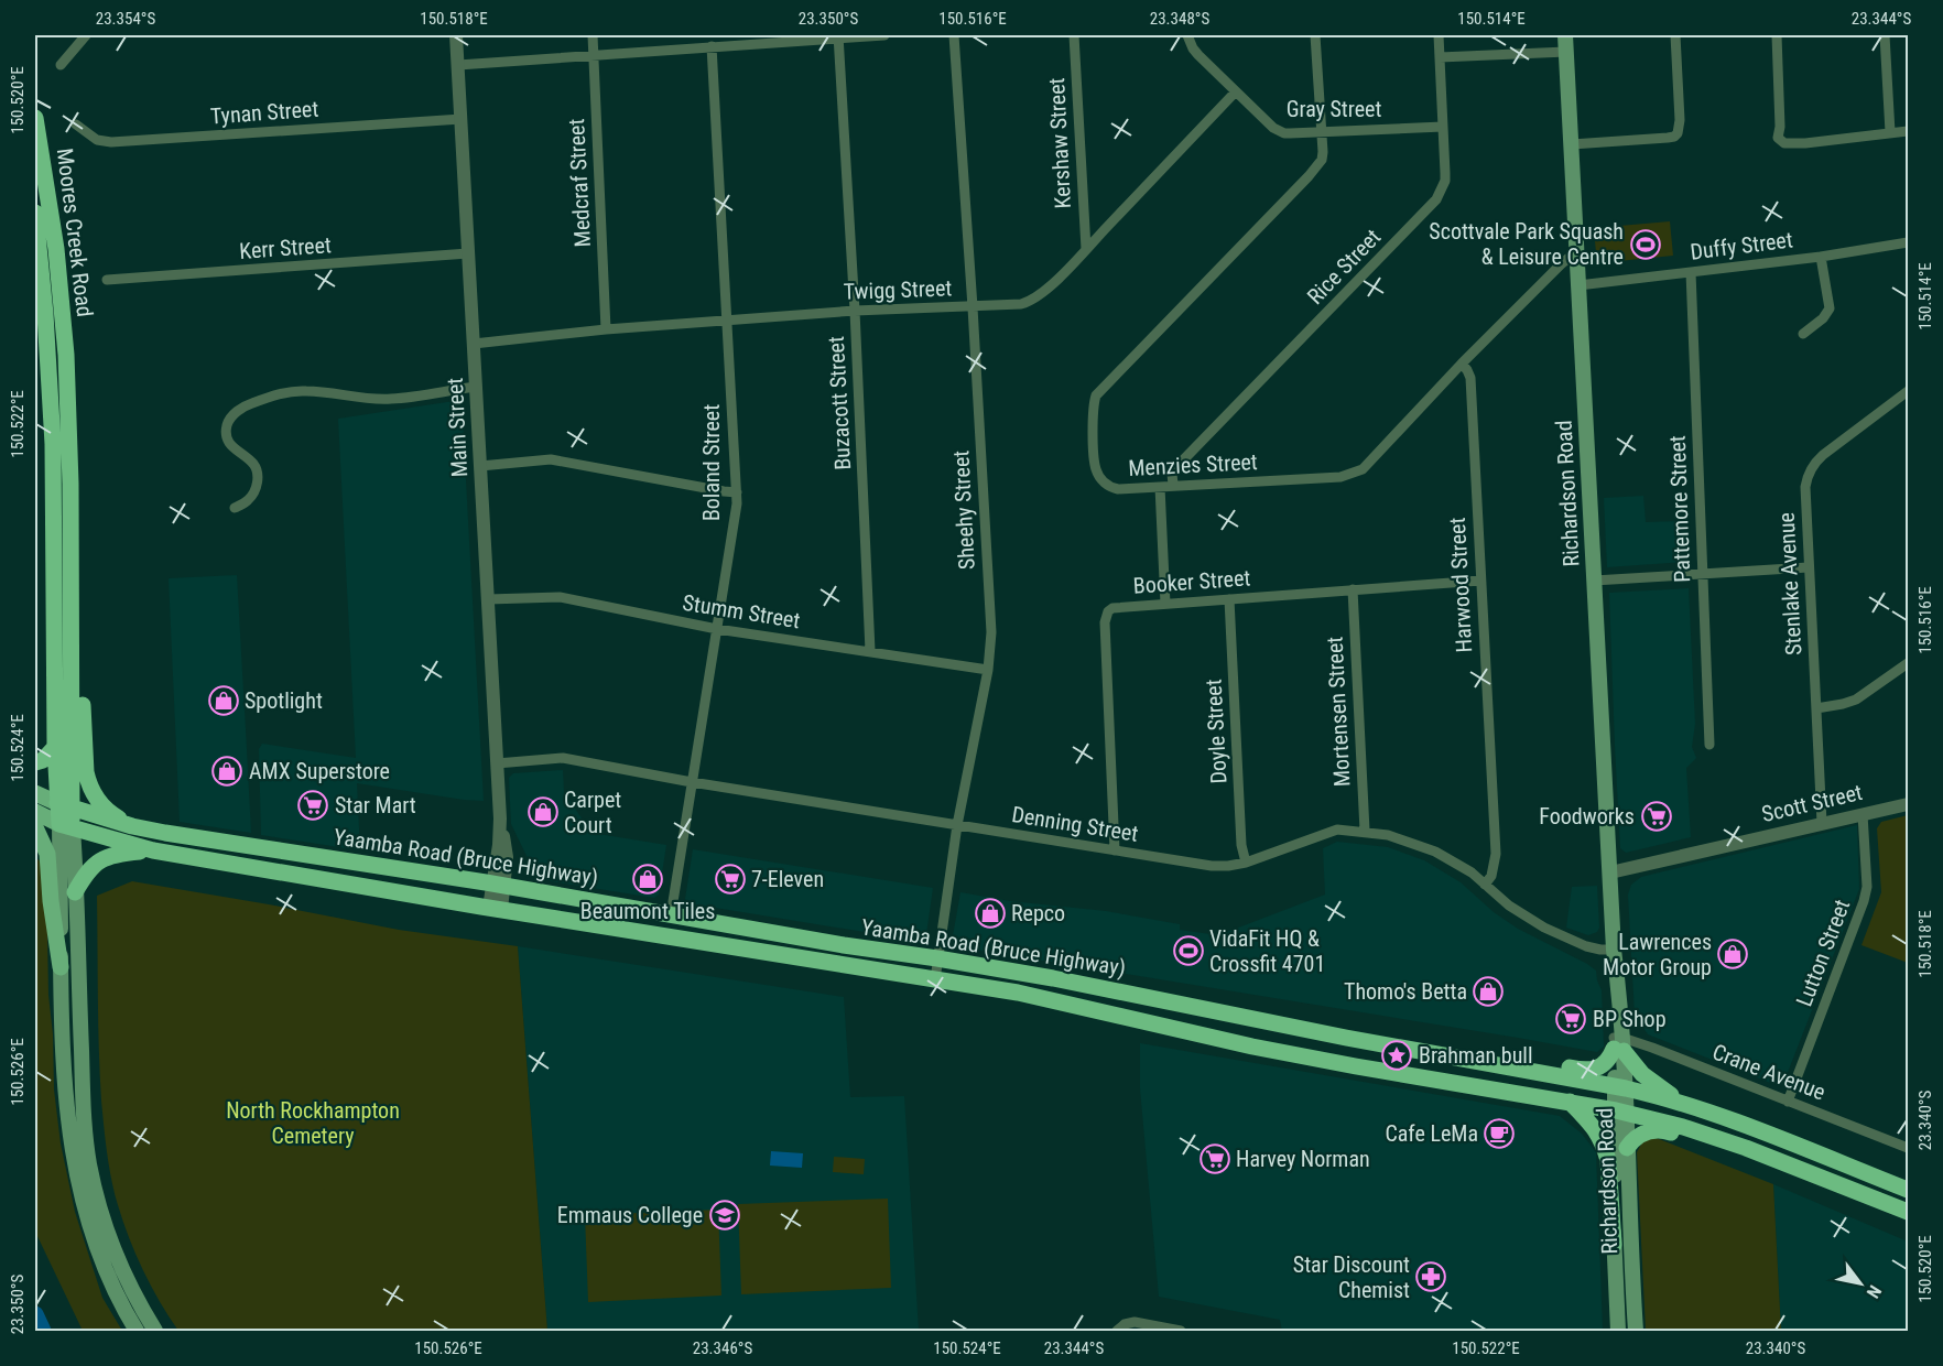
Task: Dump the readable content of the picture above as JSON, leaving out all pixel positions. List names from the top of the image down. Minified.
{"streets":{"highway":["Moores Creek Road","Yaamba Road (Bruce Highway)"],"main road":["Richardson Road"],"street":["Gray Street","Tynan Street","Kershaw Street","Medcraf Street","Duffy Street","Kerr Street","Rice Street","Twigg Street","Buzacott Street","Main Street","Boland Street","Menzies Street","Pattemore Street","Sheehy Street","Booker Street","Stenlake Avenue","Harwood Street","Stumm Street","Mortensen Street","Doyle Street","Scott Street","Denning Street","Lutton Street","Crane Avenue"]},"crossings":[["Gray Street","Rice Street"],["Gray Street","Twigg Street"],["Gray Street","Menzies Street"],["Tynan Street","Main Street"],["Kershaw Street","Twigg Street"],["Medcraf Street","Twigg Street"],["Moores Creek Road","Yaamba Road (Bruce Highway)"],["Duffy Street","Richardson Road"],["Duffy Street","Pattemore Street"],["Kerr Street","Main Street"],["Rice Street","Menzies Street"],["Twigg Street","Buzacott Street"],["Twigg Street","Main Street"],["Twigg Street","Boland Street"],["Twigg Street","Sheehy Street"],["Buzacott Street","Stumm Street"],["Main Street","Stumm Street"],["Main Street","Denning Street"],["Main Street","Yaamba Road (Bruce Highway)"],["Boland Street","Stumm Street"],["Boland Street","Denning Street"],["Boland Street","Yaamba Road (Bruce Highway)"],["Menzies Street","Richardson Road"],["Menzies Street","Harwood Street"],["Richardson Road","Scott Street"],["Richardson Road","Denning Street"],["Richardson Road","Yaamba Road (Bruce Highway)"],["Richardson Road","Crane Avenue"],["Sheehy Street","Stumm Street"],["Sheehy Street","Denning Street"],["Sheehy Street","Yaamba Road (Bruce Highway)"],["Booker Street","Harwood Street"],["Booker Street","Mortensen Street"],["Booker Street","Doyle Street"],["Booker Street","Denning Street"],["Stenlake Avenue","Scott Street"],["Harwood Street","Denning Street"],["Mortensen Street","Denning Street"],["Doyle Street","Denning Street"],["Scott Street","Lutton Street"],["Lutton Street","Crane Avenue"]],"parks":["North Rockhampton Cemetery"],"places":{"sports":["Scottvale Park Squash & Leisure Centre","VidaFit HQ & Crossfit 4701"],"shop":["Spotlight","AMX Superstore","Carpet Court","Beaumont Tiles","Repco","Lawrences Motor Group","Thomo's Betta"],"supermarket":["Star Mart","Foodworks","7-Eleven","BP Shop","Harvey Norman"],"place":["Brahman bull"],"cafe":["Cafe LeMa"],"school or university":["Emmaus College"],"pharmacy":["Star Discount Chemist"]},"north":"bottom right","coordinates":["23.354°S","150.518°E","23.350°S","150.516°E","23.348°S","150.514°E","23.344°S","150.520°E","150.522°E","150.524°E","150.526°E","23.340°S","23.346°S"]}
